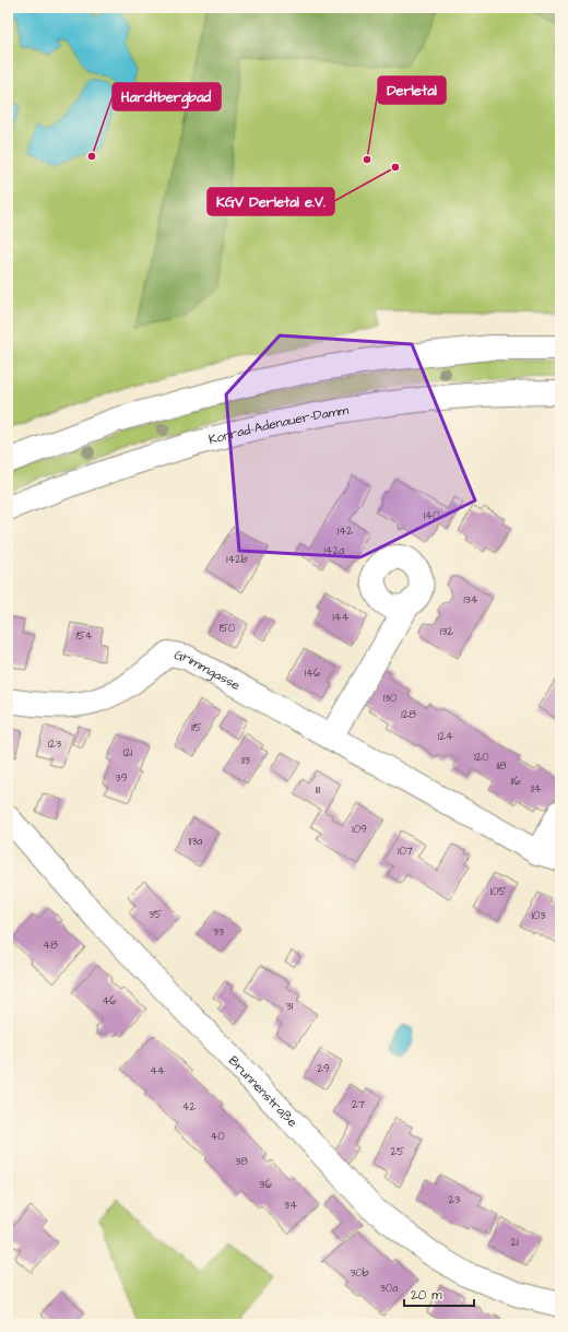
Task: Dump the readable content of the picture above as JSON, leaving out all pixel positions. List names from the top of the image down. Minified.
{"streets":{"street":["Konrad-Adenauer-Damm","Grimmgasse","Brunnenstraße"]},"places":["Hardtbergbad","Derletal","KGV Derletal e.V."],"house_numbers":["140","142","142a","142b","134","144","150","132","154","146","130","128","115","124","123","121","120","113","118","39","116","114","111","109","113a","107","105","35","103","33","48","46","31","29","44","27","42","40","25","38","36","23","34","21","30b","30a"],"scale_bar":"20 m"}
